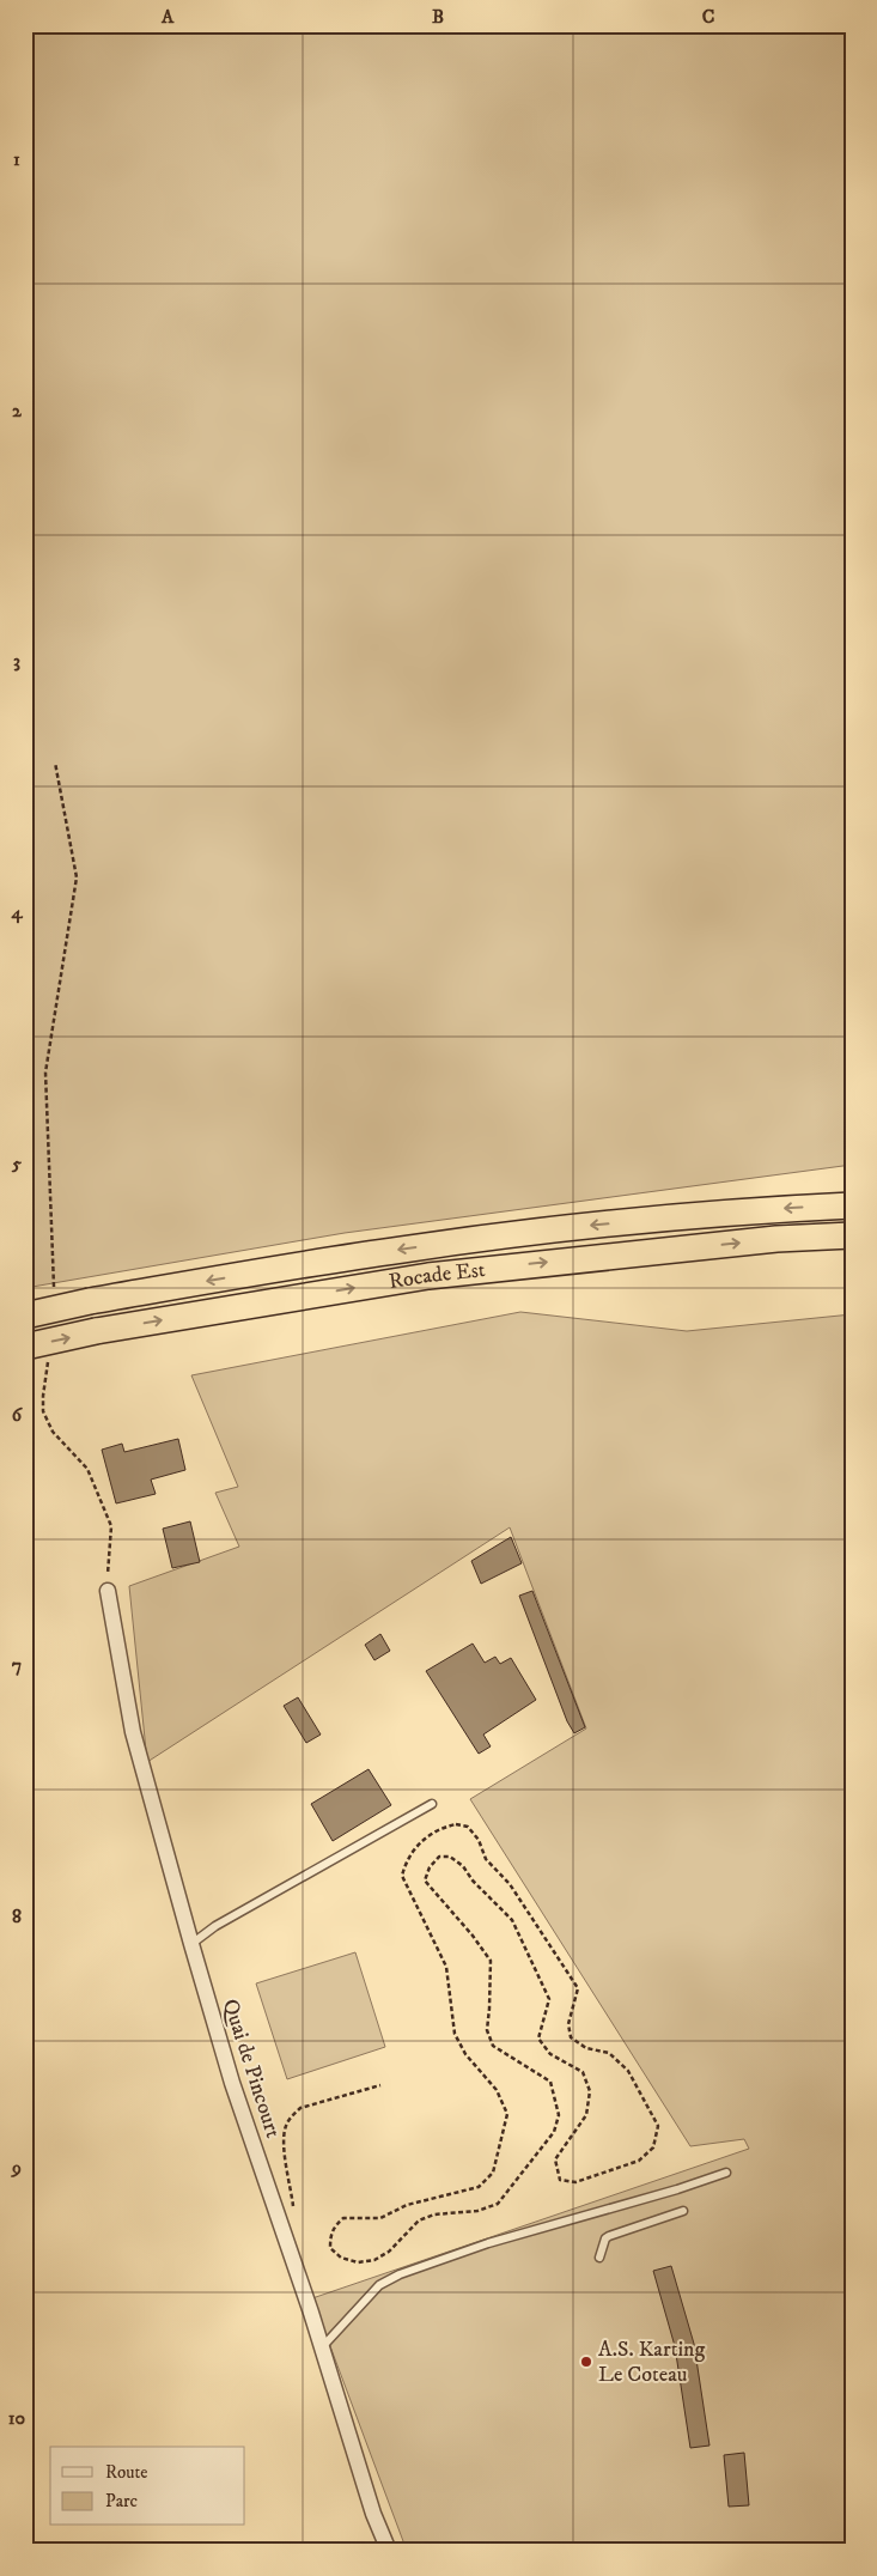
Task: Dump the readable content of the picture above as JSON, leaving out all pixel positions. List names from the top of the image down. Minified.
{"streets":{"highway":["Rocade Est"],"street":["Quai de Pincourt"]},"places":["A.S. Karting Le Coteau"],"legend":["Route","Parc"],"grid":{"columns":["A","B","C"],"rows":["1","2","3","4","5","6","7","8","9","10"]}}
